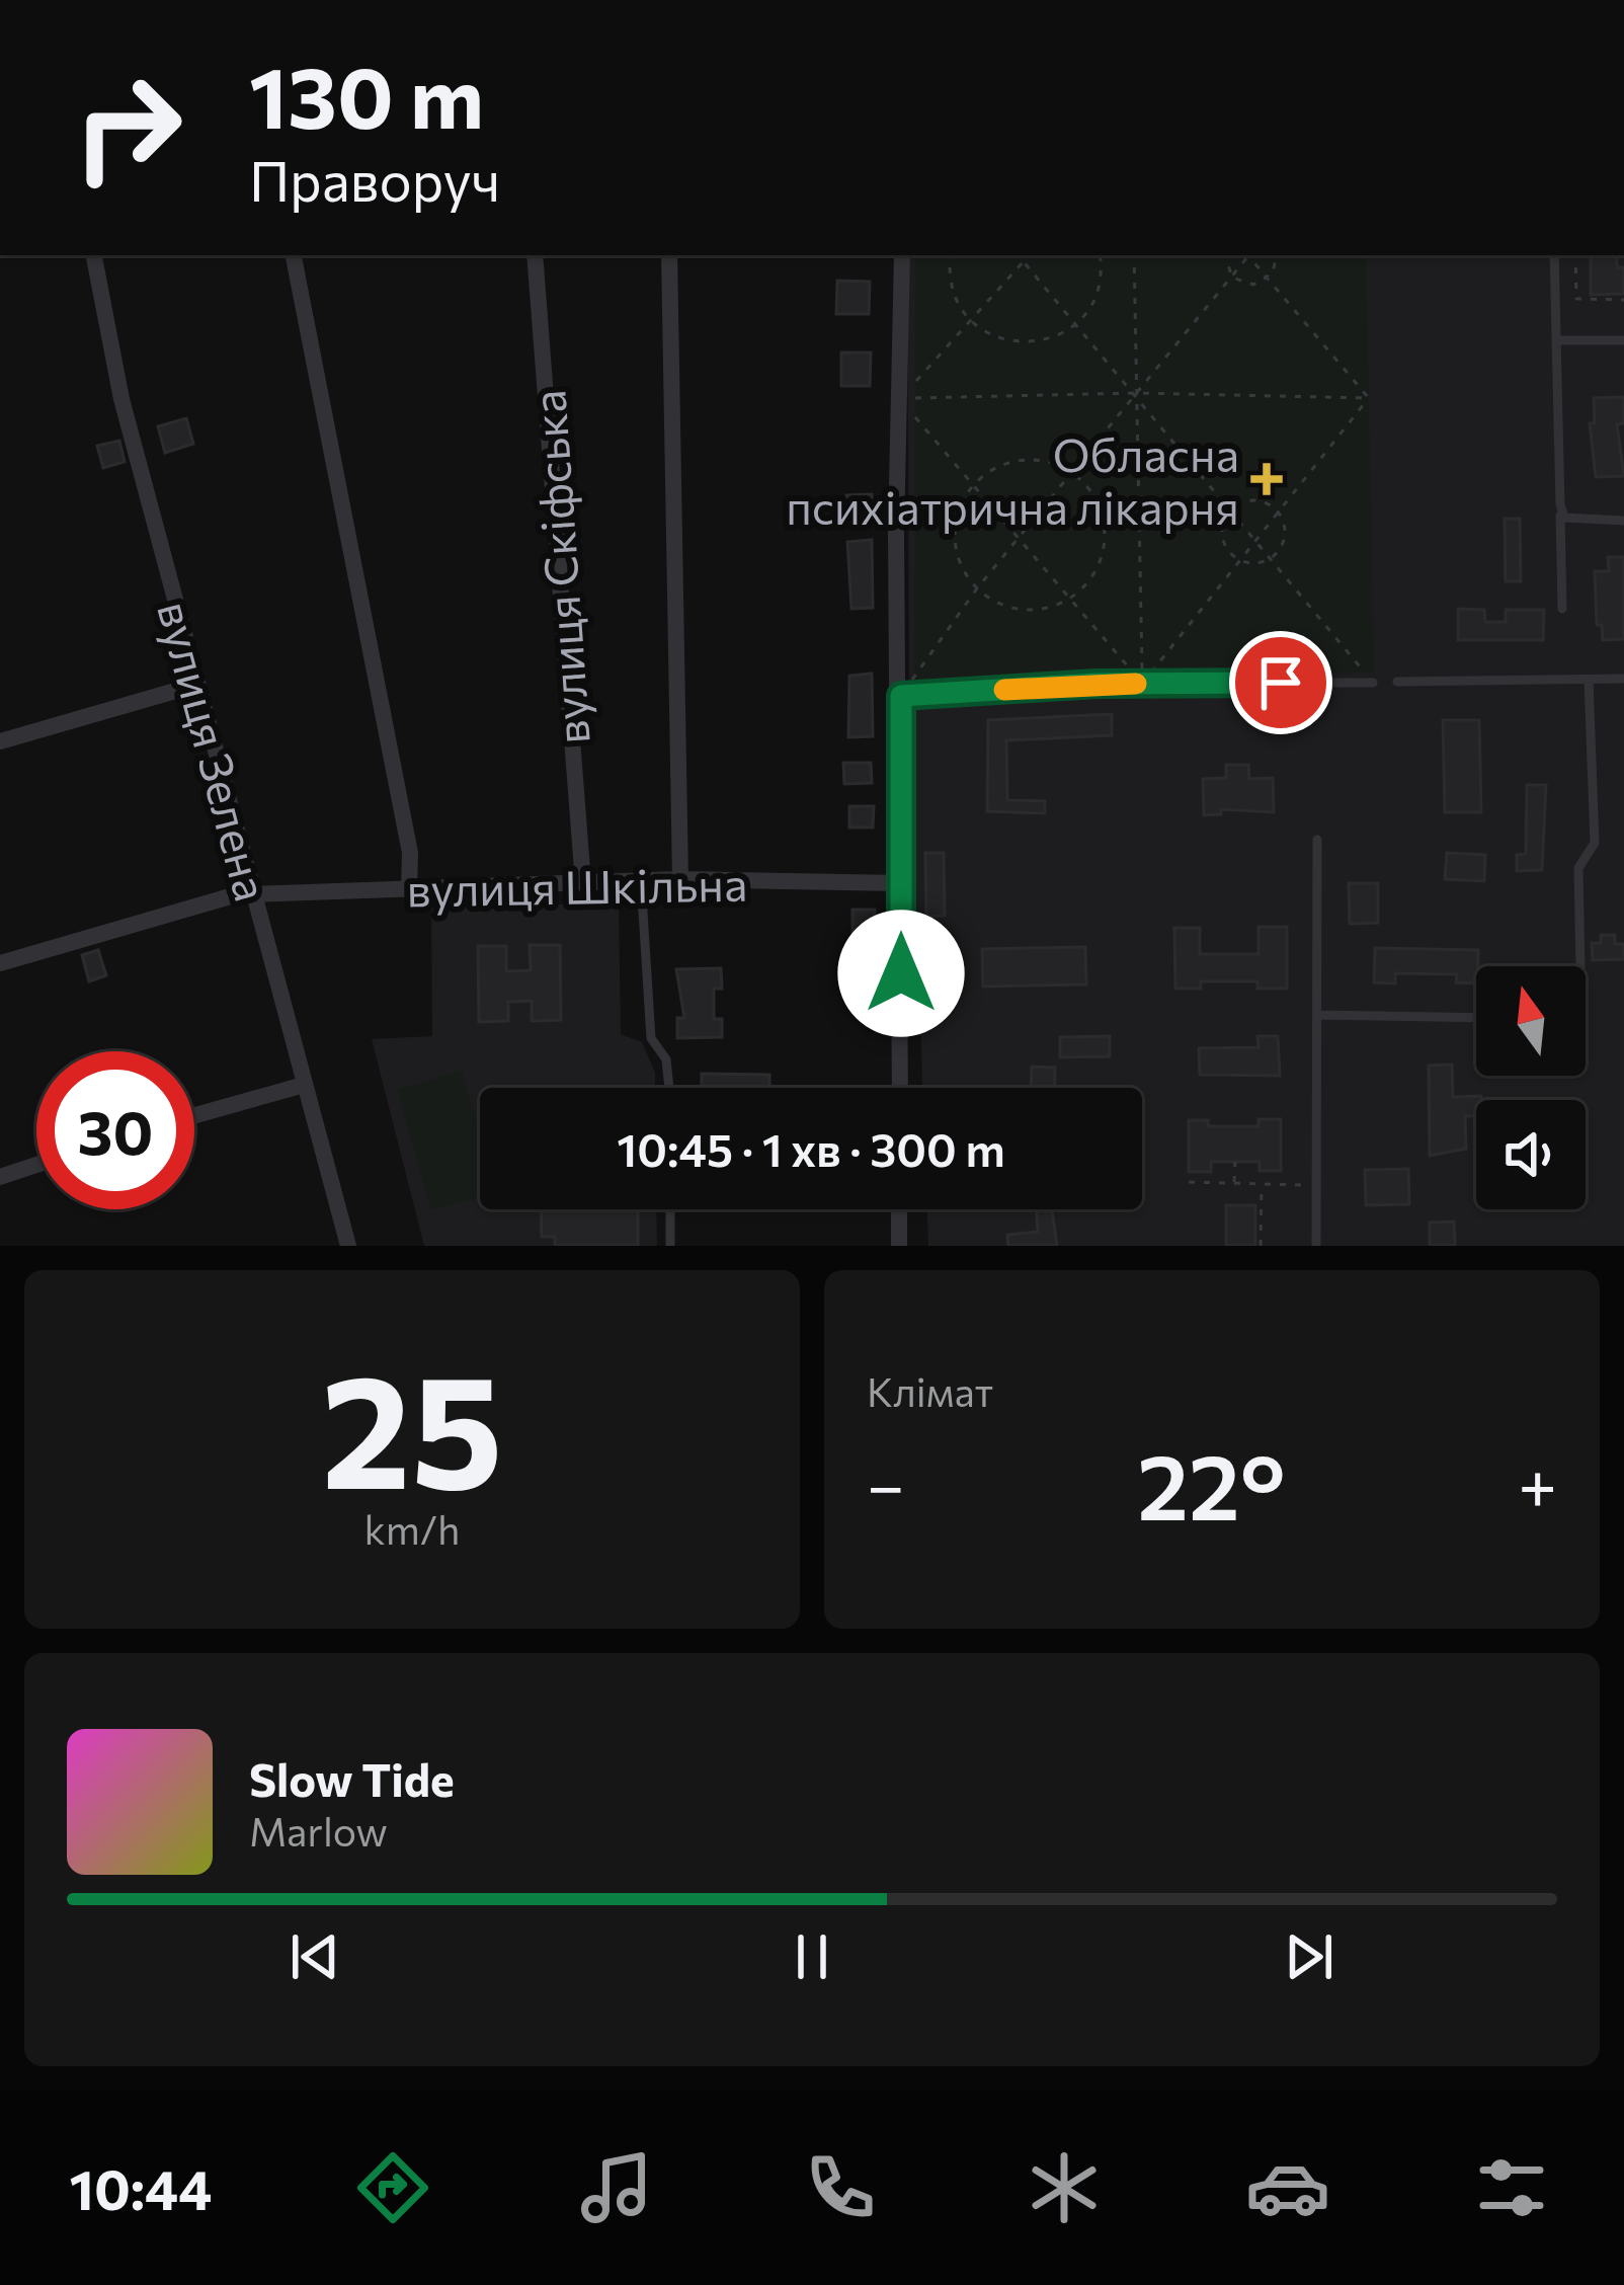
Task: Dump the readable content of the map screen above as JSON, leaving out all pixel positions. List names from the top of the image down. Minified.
{"streets":{"street":["вулиця Скіфська","вулиця Зелена","вулиця Шкільна"]},"crossings":[["вулиця Скіфська","вулиця Шкільна"],["вулиця Зелена","вулиця Шкільна"]],"places":{"health":["Обласна психіатрична лікарня"]},"north":"top","page":{"turn":["130 m","Праворуч"],"limit":"30","trip":"10:45 · 1 хв · 300 m","tile":[["25","km/h"],"Клімат"],"heat":["−","22°","+"],"song":["Slow Tide","Marlow"],"tabs":"10:44"}}
